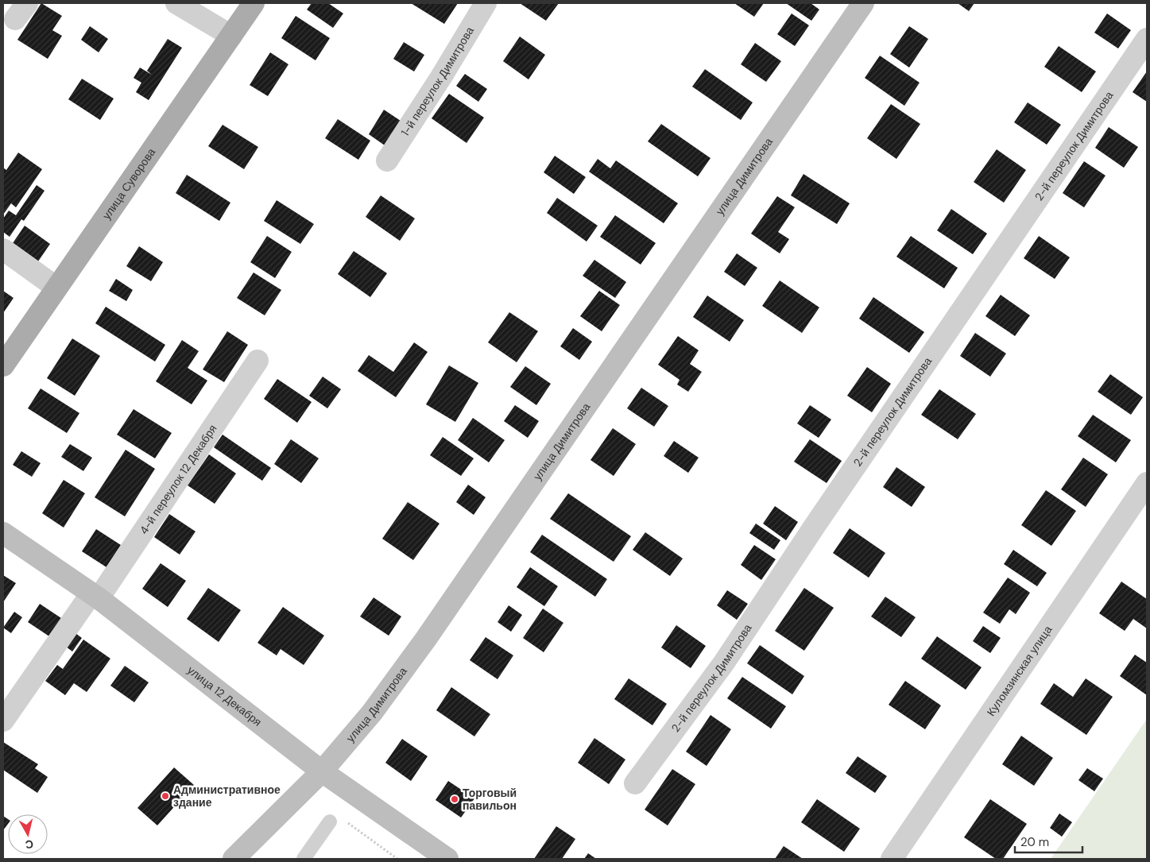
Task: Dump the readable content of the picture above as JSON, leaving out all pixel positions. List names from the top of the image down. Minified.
{"streets":{"main road":["улица Димитрова","улица Суворова","улица 12 Декабря"],"street":["1-й переулок Димитрова","2-й переулок Димитрова","4-й переулок 12 Декабря","Куломзинская улица"]},"crossings":[["улица Димитрова","улица 12 Декабря"],["4-й переулок 12 Декабря","улица 12 Декабря"]],"places":["Административное здание","Торговый павильон"],"scale_bar":"20 m","north":"bottom"}
